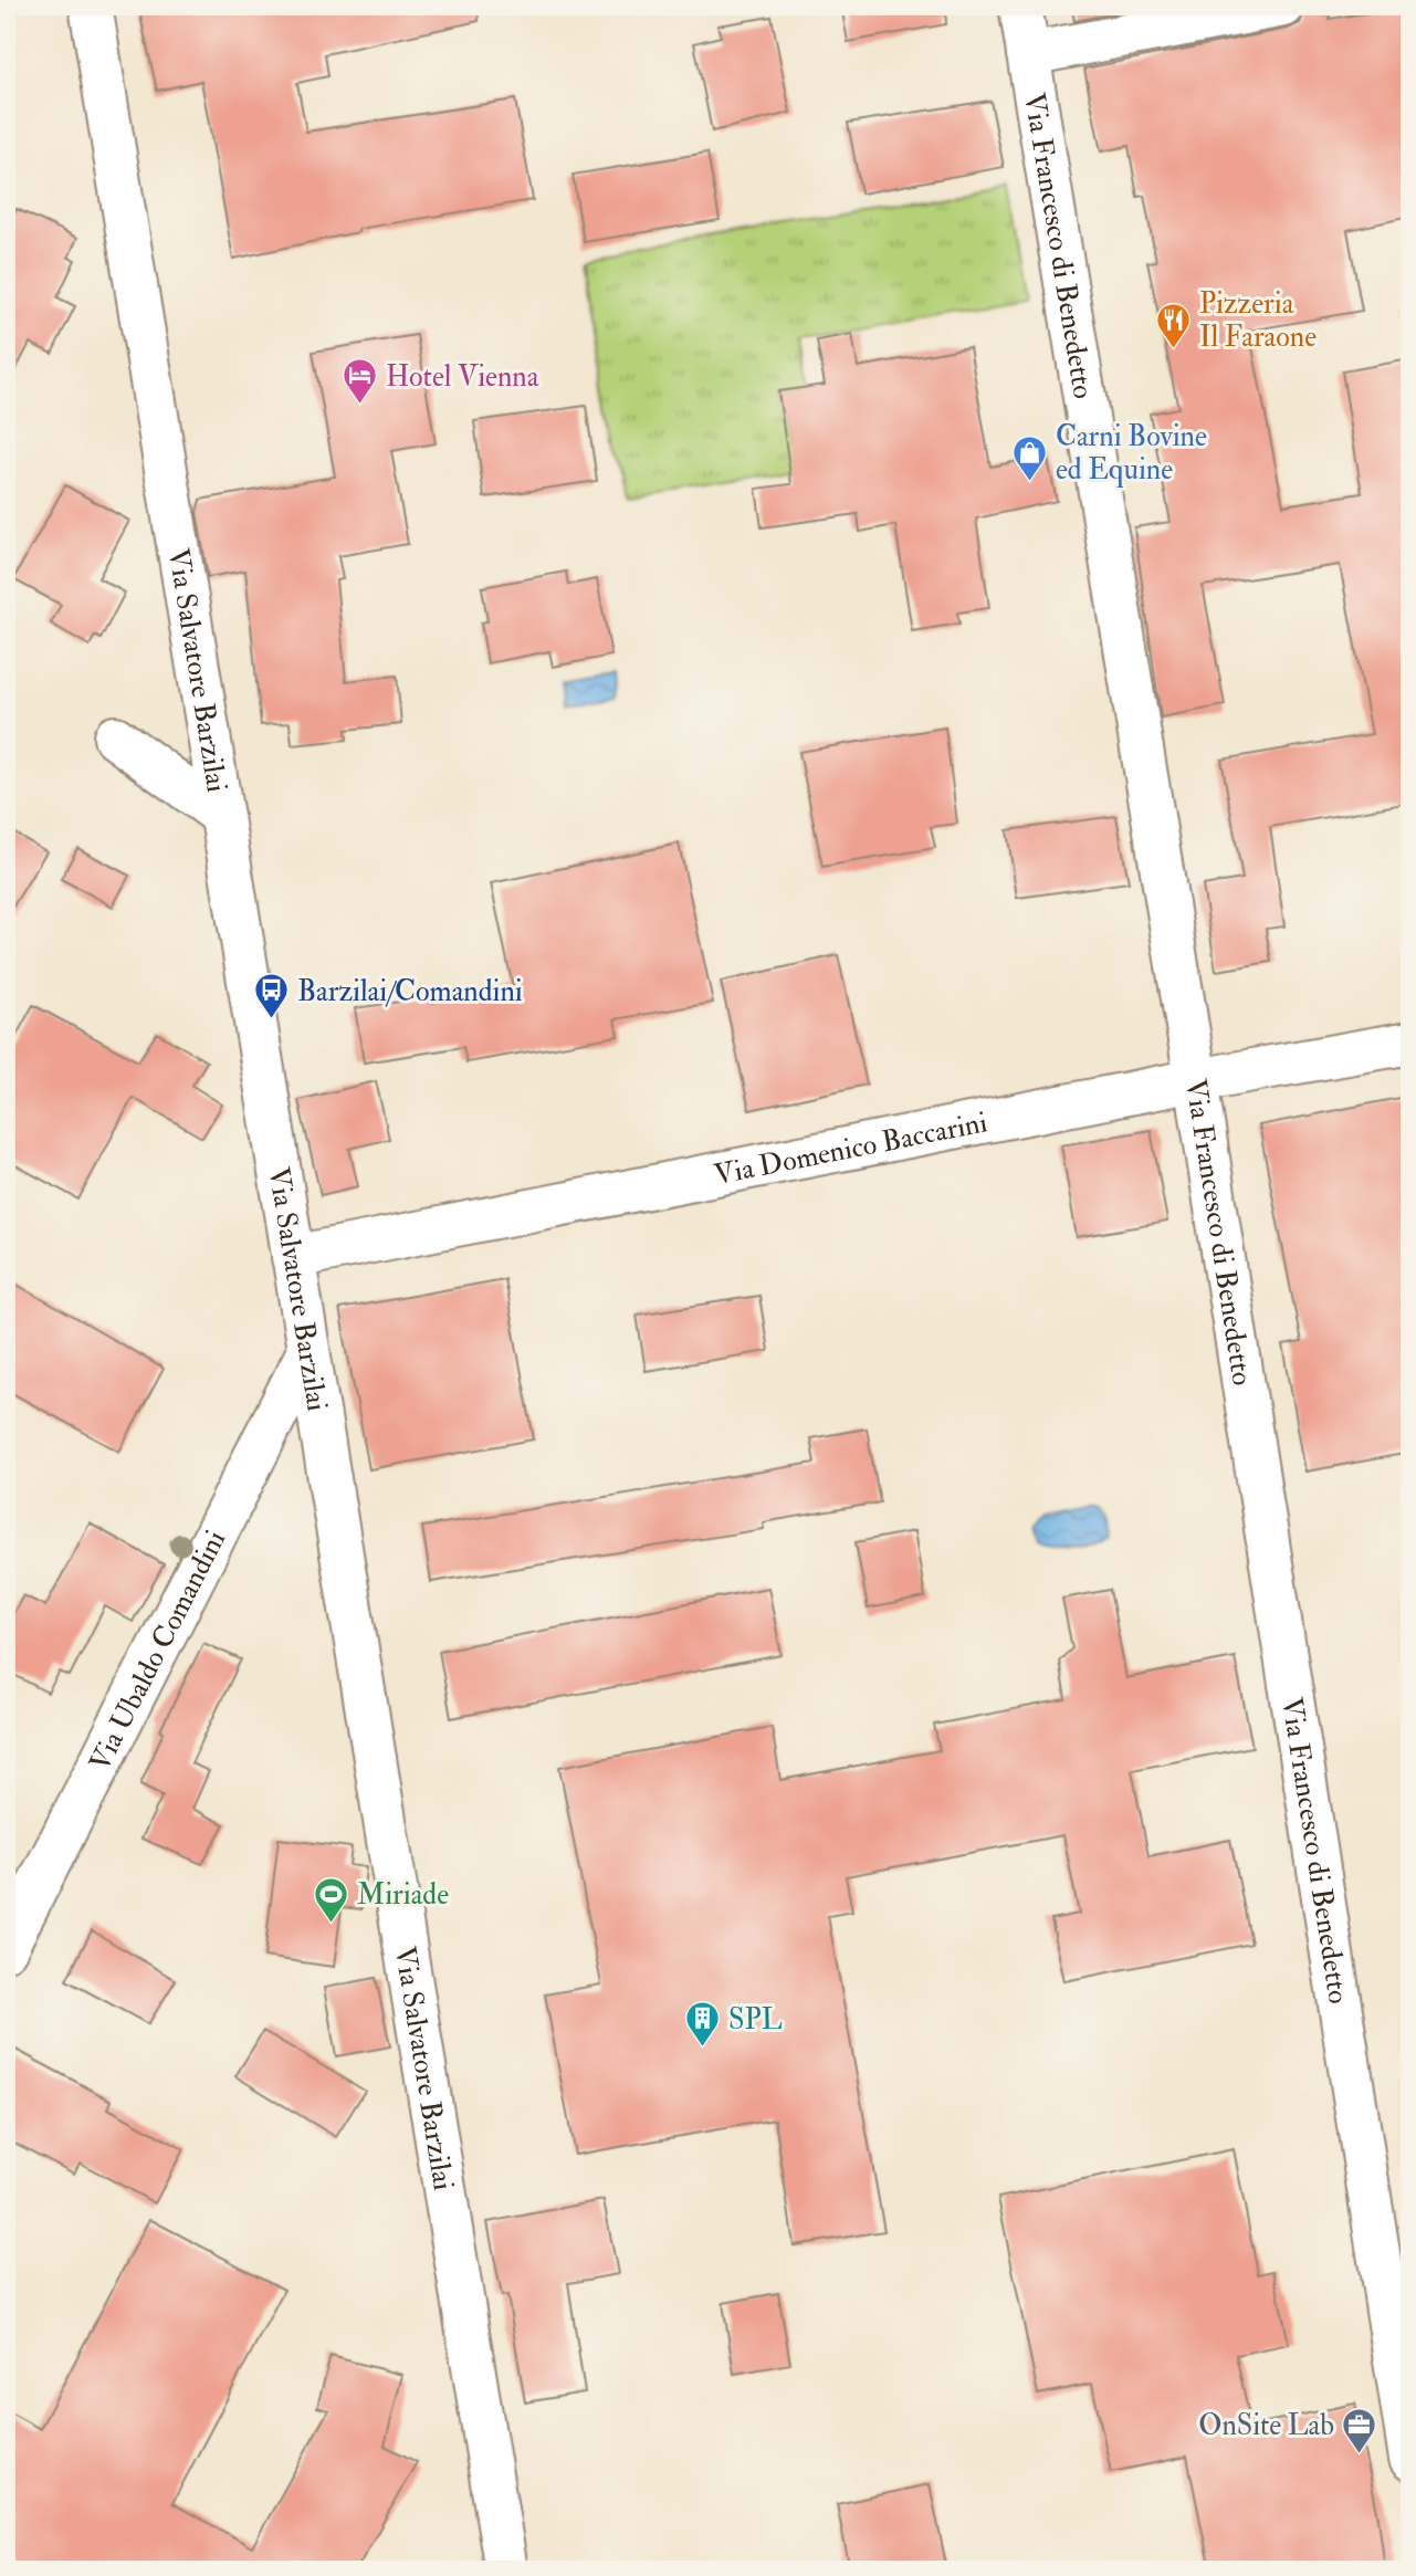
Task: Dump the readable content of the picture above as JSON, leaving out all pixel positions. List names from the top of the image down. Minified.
{"streets":{"street":["Via Francesco di Benedetto","Via Salvatore Barzilai","Via Domenico Baccarini","Via Ubaldo Comandini"]},"crossings":[["Via Francesco di Benedetto","Via Domenico Baccarini"],["Via Salvatore Barzilai","Via Domenico Baccarini"],["Via Salvatore Barzilai","Via Ubaldo Comandini"]],"places":{"restaurant":["Pizzeria Il Faraone"],"hotel":["Hotel Vienna"],"shop":["Carni Bovine ed Equine"],"bus stop":["Barzilai/Comandini"],"sports":["Miriade"],"building":["SPL"],"office":["OnSite Lab"]}}
